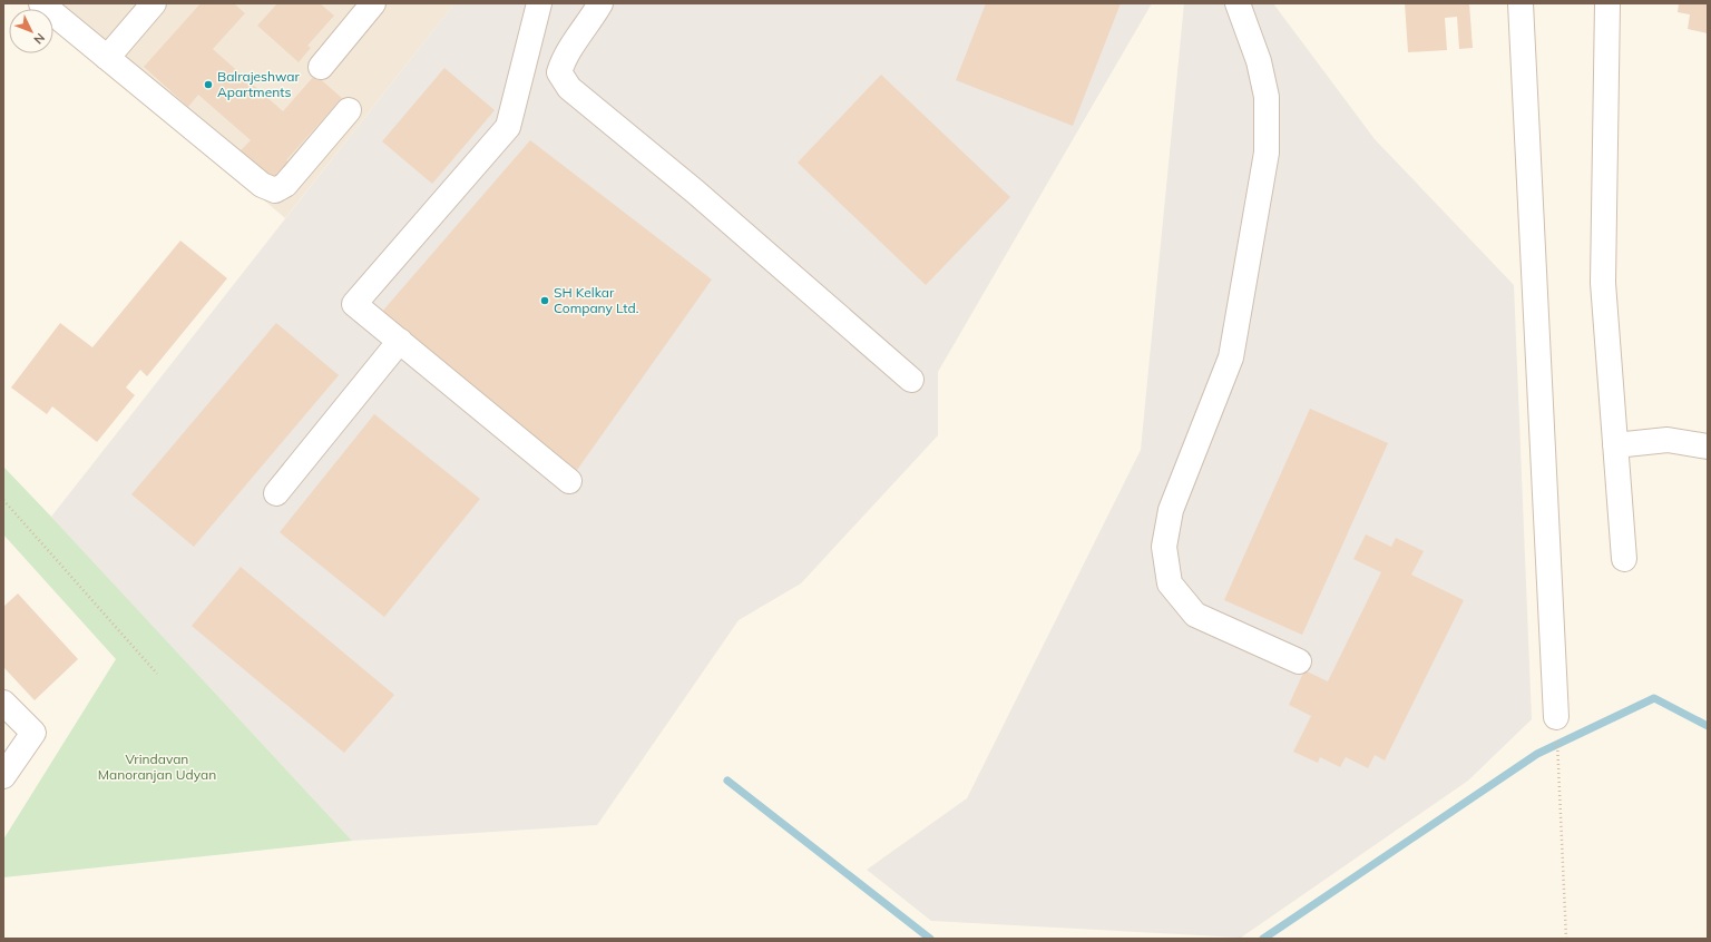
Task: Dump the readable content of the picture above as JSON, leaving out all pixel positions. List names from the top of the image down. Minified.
{"parks":["Vrindavan Manoranjan Udyan"],"places":["Balrajeshwar Apartments","SH Kelkar Company Ltd."],"north":"bottom right"}
